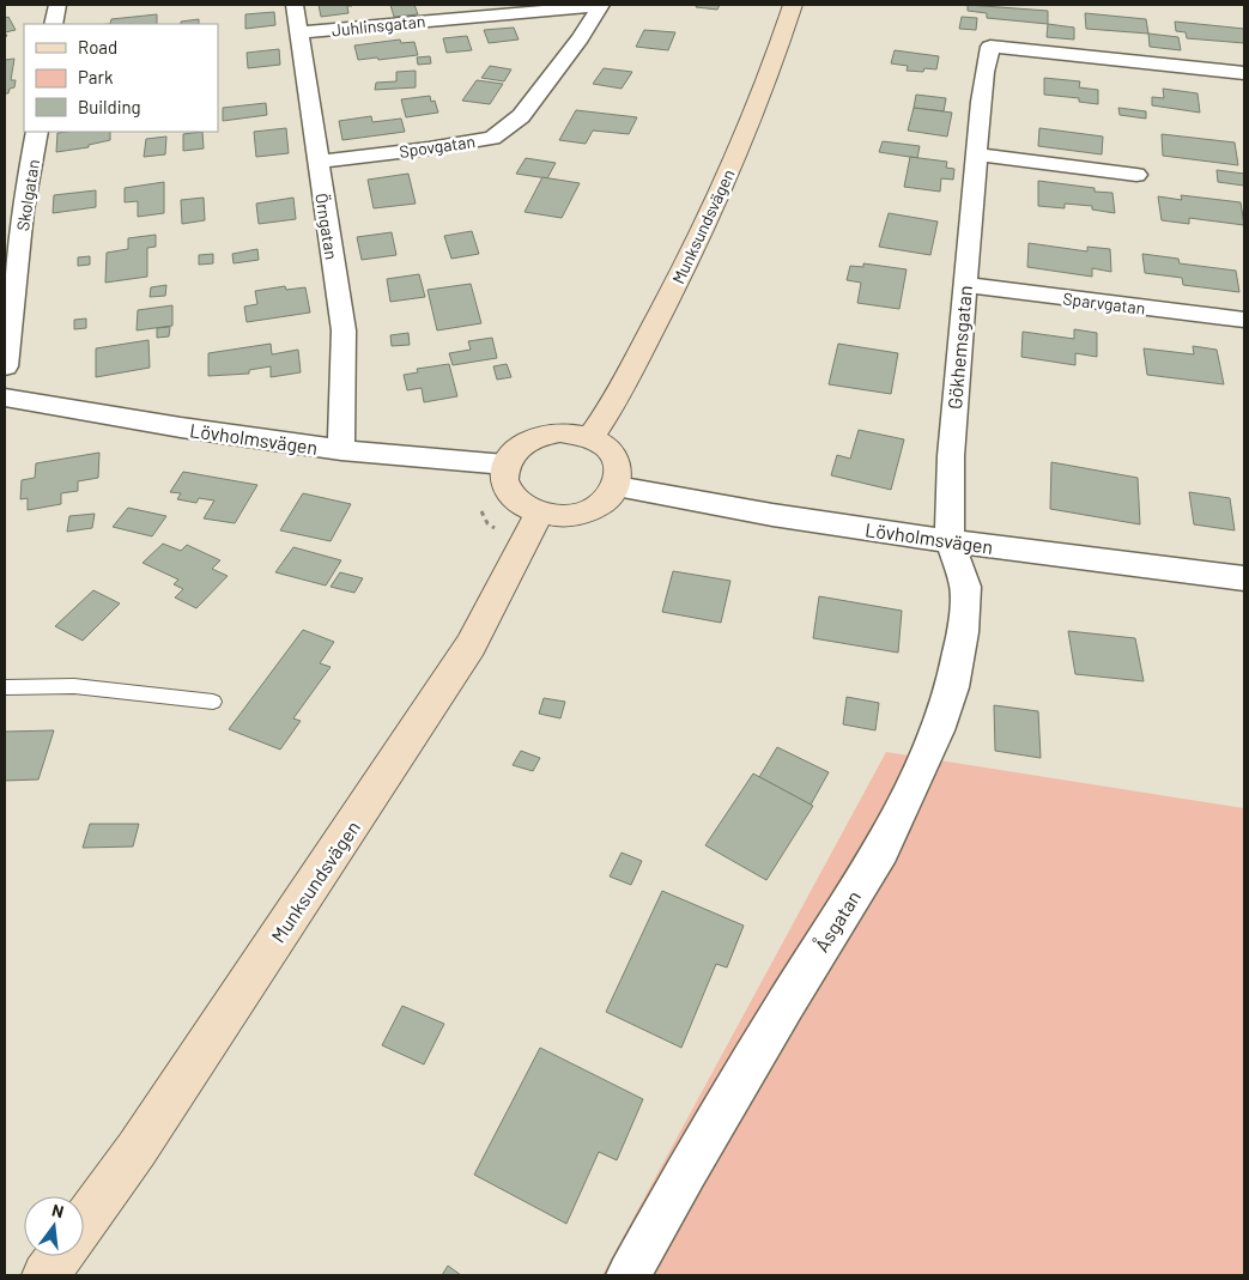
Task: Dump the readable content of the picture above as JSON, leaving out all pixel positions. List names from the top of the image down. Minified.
{"streets":{"street":["Juhlinsgatan","Spovgatan","Skolgatan","Örngatan","Munksundsvägen","Sparvgatan","Gökhemsgatan","Lövholmsvägen","Åsgatan"]},"crossings":[["Juhlinsgatan","Spovgatan"],["Juhlinsgatan","Örngatan"],["Spovgatan","Örngatan"],["Örngatan","Lövholmsvägen"],["Munksundsvägen","Lövholmsvägen"],["Sparvgatan","Gökhemsgatan"],["Gökhemsgatan","Lövholmsvägen"],["Gökhemsgatan","Åsgatan"],["Lövholmsvägen","Åsgatan"]],"legend":["Road","Park","Building"],"north":"top"}
